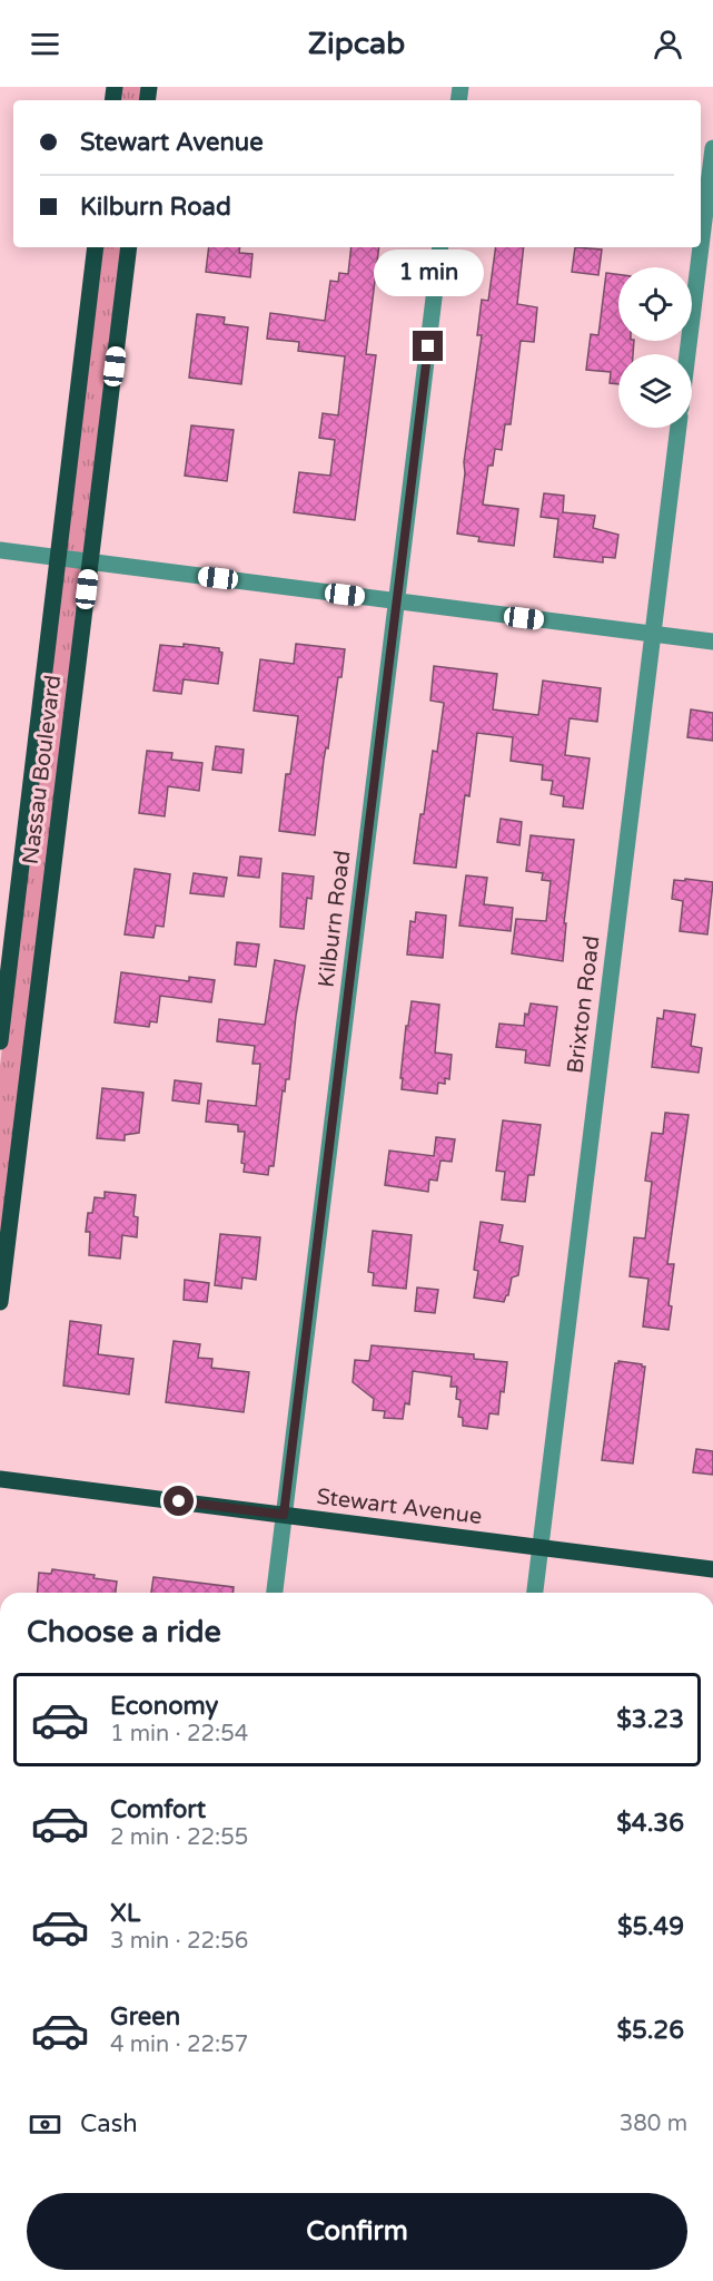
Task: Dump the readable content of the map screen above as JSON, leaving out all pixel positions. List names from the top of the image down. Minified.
{"streets":{"main road":["Nassau Boulevard","Stewart Avenue"],"street":["Kilburn Road","Brixton Road"]},"crossings":[["Kilburn Road","Stewart Avenue"],["Brixton Road","Stewart Avenue"]],"page":{"header":"Zipcab","banner":["Stewart Avenue","Kilburn Road"],"bubble":"1 min","heading":"Choose a ride","list":[{"name":"Economy","note":"1 min · 22:54","value":"$3.23"},{"name":"Comfort","note":"2 min · 22:55","value":"$4.36"},{"name":"XL","note":"3 min · 22:56","value":"$5.49"},{"name":"Green","note":"4 min · 22:57","value":"$5.26"}],"pay":["Cash","380 m"],"buttons":"Confirm"}}
